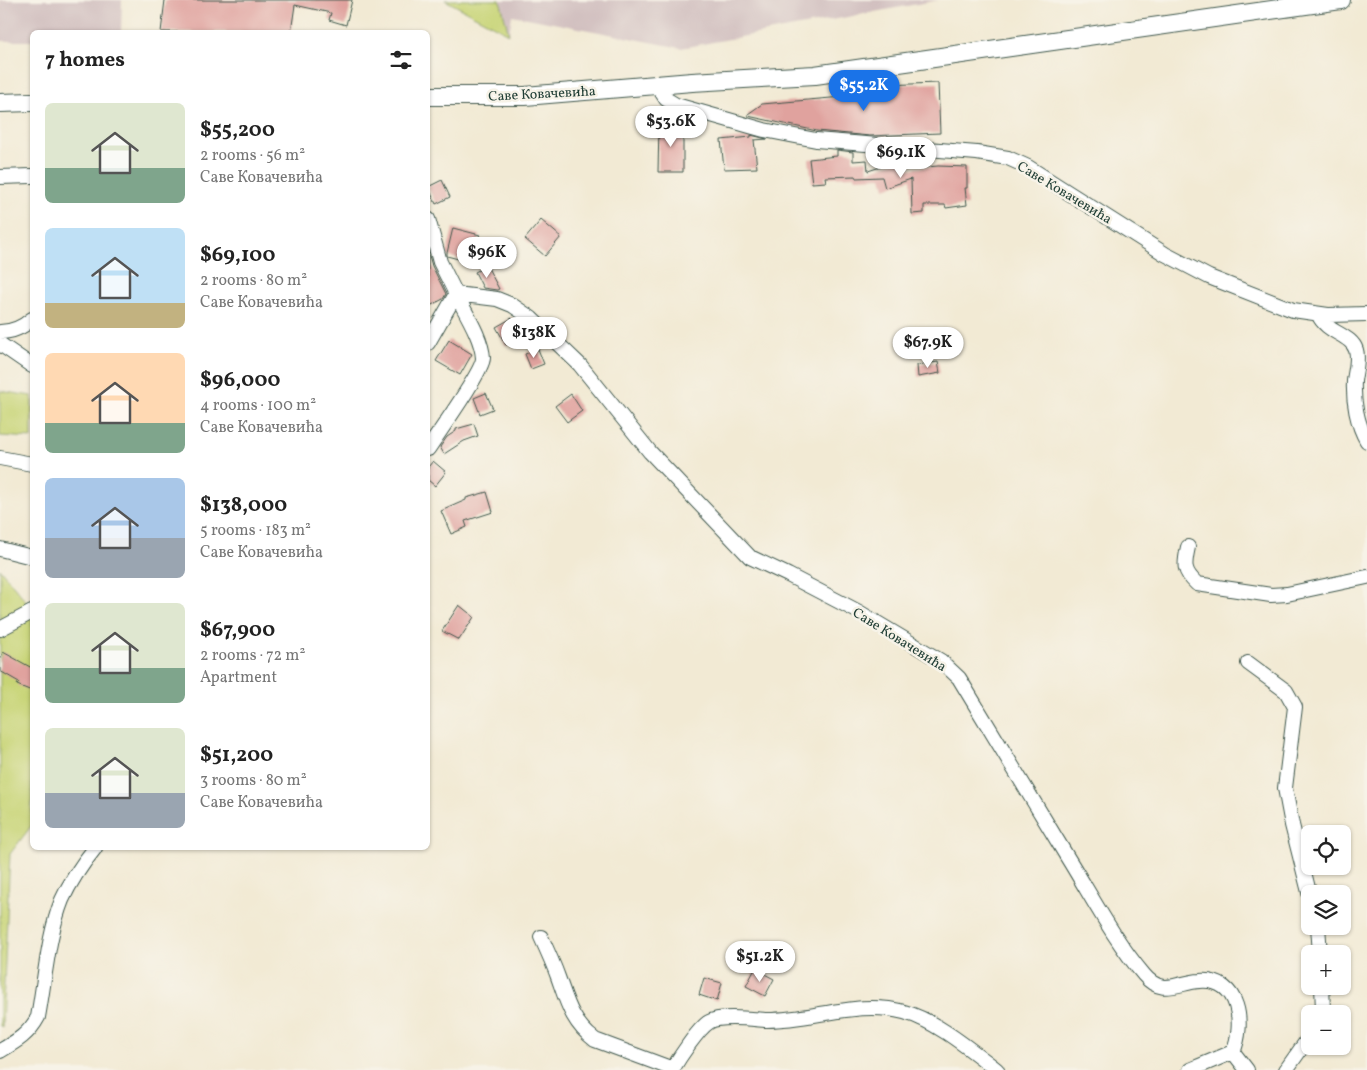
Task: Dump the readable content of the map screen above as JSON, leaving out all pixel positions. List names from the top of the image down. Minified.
{"streets":{"main road":["Саве Ковачевића"]},"page":{"heading":"7 homes","price":["$55.2K","$53.6K","$69.1K","$96K","$138K","$67.9K","$51.2K"],"list":[{"name":"$55,200","note":"2 rooms · 56 m² · Саве Ковачевића"},{"name":"$69,100","note":"2 rooms · 80 m² · Саве Ковачевића"},{"name":"$96,000","note":"4 rooms · 100 m² · Саве Ковачевића"},{"name":"$138,000","note":"5 rooms · 183 m² · Саве Ковачевића"},{"name":"$67,900","note":"2 rooms · 72 m² · Apartment"},{"name":"$51,200","note":"3 rooms · 80 m² · Саве Ковачевића"}],"map_buttons":["+","−"]}}
